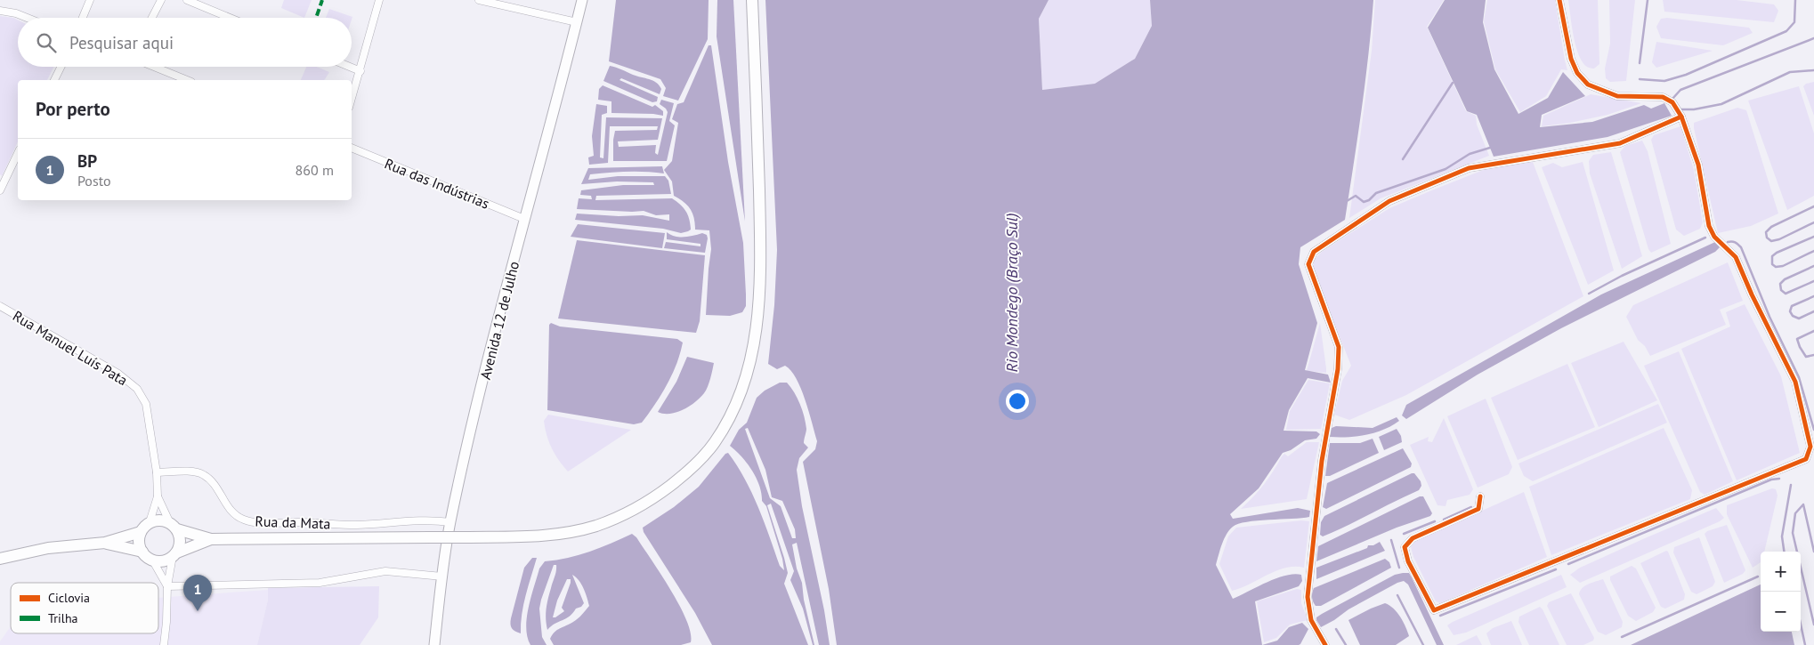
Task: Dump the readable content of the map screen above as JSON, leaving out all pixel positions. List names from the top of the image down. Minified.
{"streets":{"main road":["Avenida 12 de Julho"],"street":["Rua das Indústrias","Rua Manuel Luís Pata","Rua da Mata"]},"crossings":[["Rua das Indústrias","Avenida 12 de Julho"],["Avenida 12 de Julho","Rua da Mata"],["Rua Manuel Luís Pata","Rua da Mata"]],"water":["Rio Mondego (Braço Sul)"],"legend":["Ciclovia","Trilha"],"page":{"search":"Pesquisar aqui","heading":"Por perto","list":[{"mark":"1","name":"BP","note":"Posto","value":"860 m"}],"map_buttons":["+","−"],"pins":"1"}}
